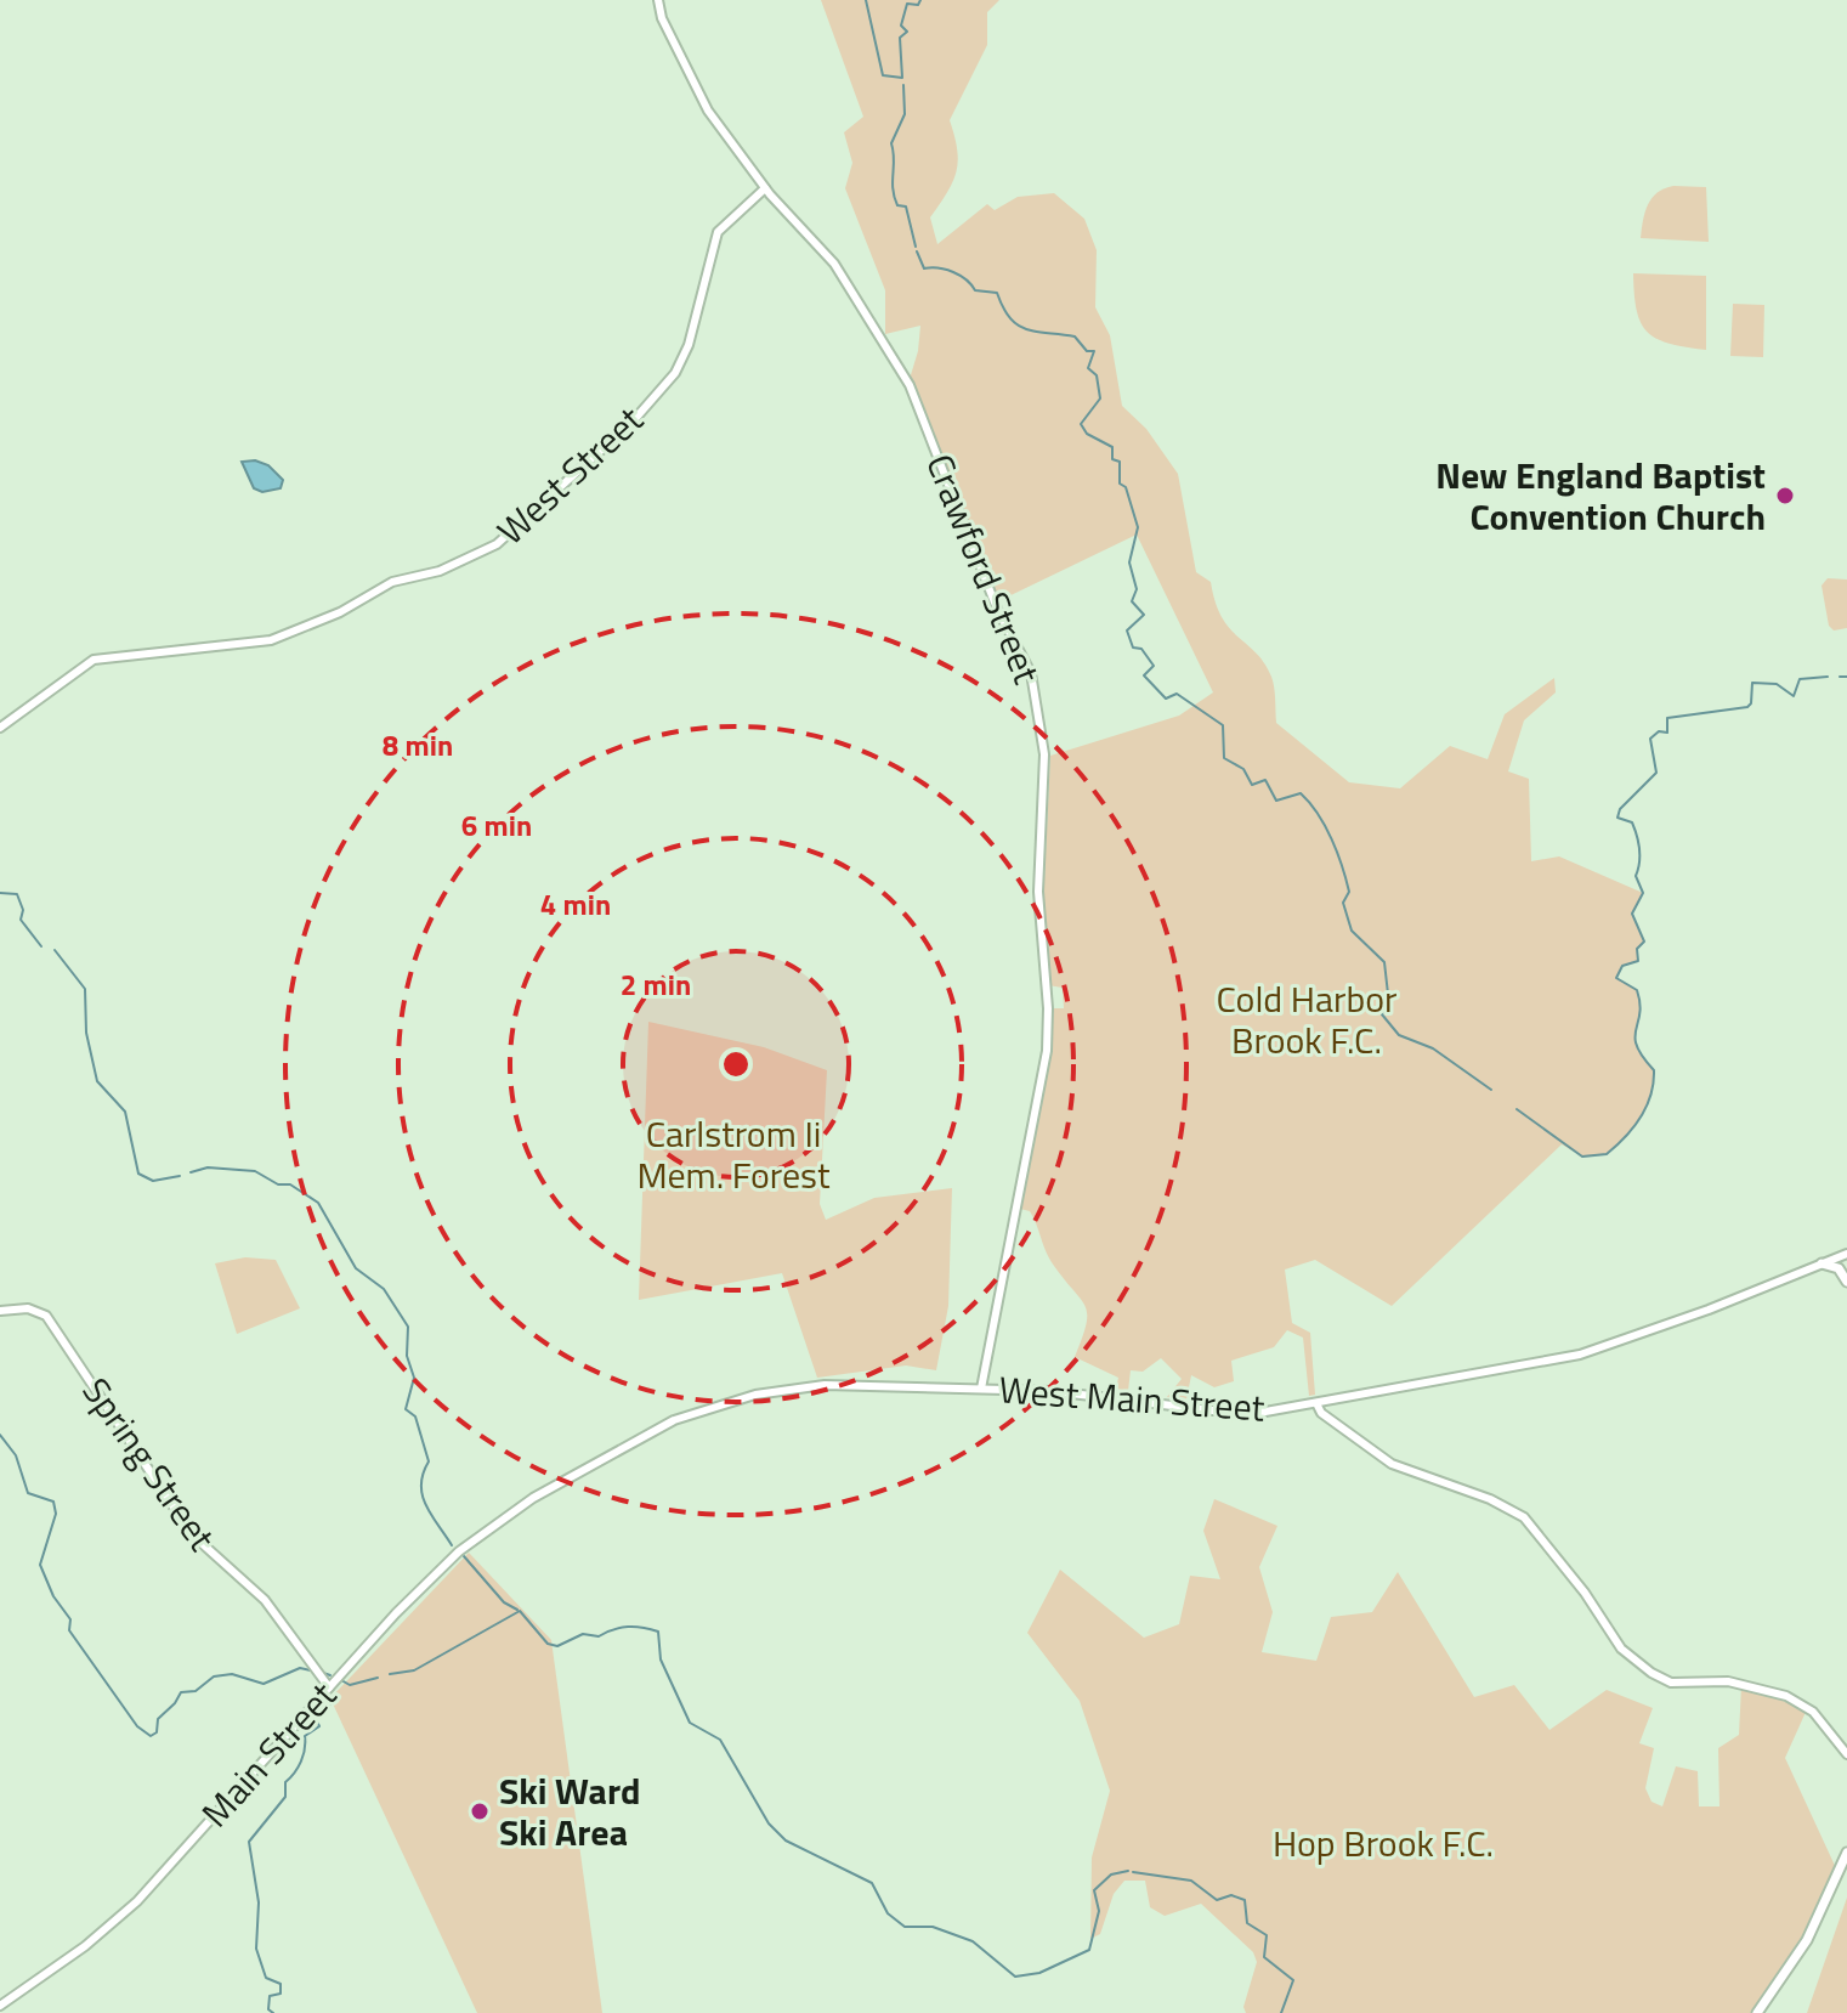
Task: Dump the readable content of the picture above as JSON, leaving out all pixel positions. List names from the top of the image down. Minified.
{"streets":{"street":["West Street","Crawford Street","West Main Street","Spring Street","Main Street"]},"crossings":[["West Street","Crawford Street"],["Crawford Street","West Main Street"],["West Main Street","Main Street"],["Spring Street","Main Street"]],"parks":["Cold Harbor Brook F.C.","Carlstrom Ii Mem. Forest","Hop Brook F.C."],"places":["New England Baptist Convention Church","Ski Ward Ski Area"],"rings":["8 min","6 min","4 min","2 min"]}
